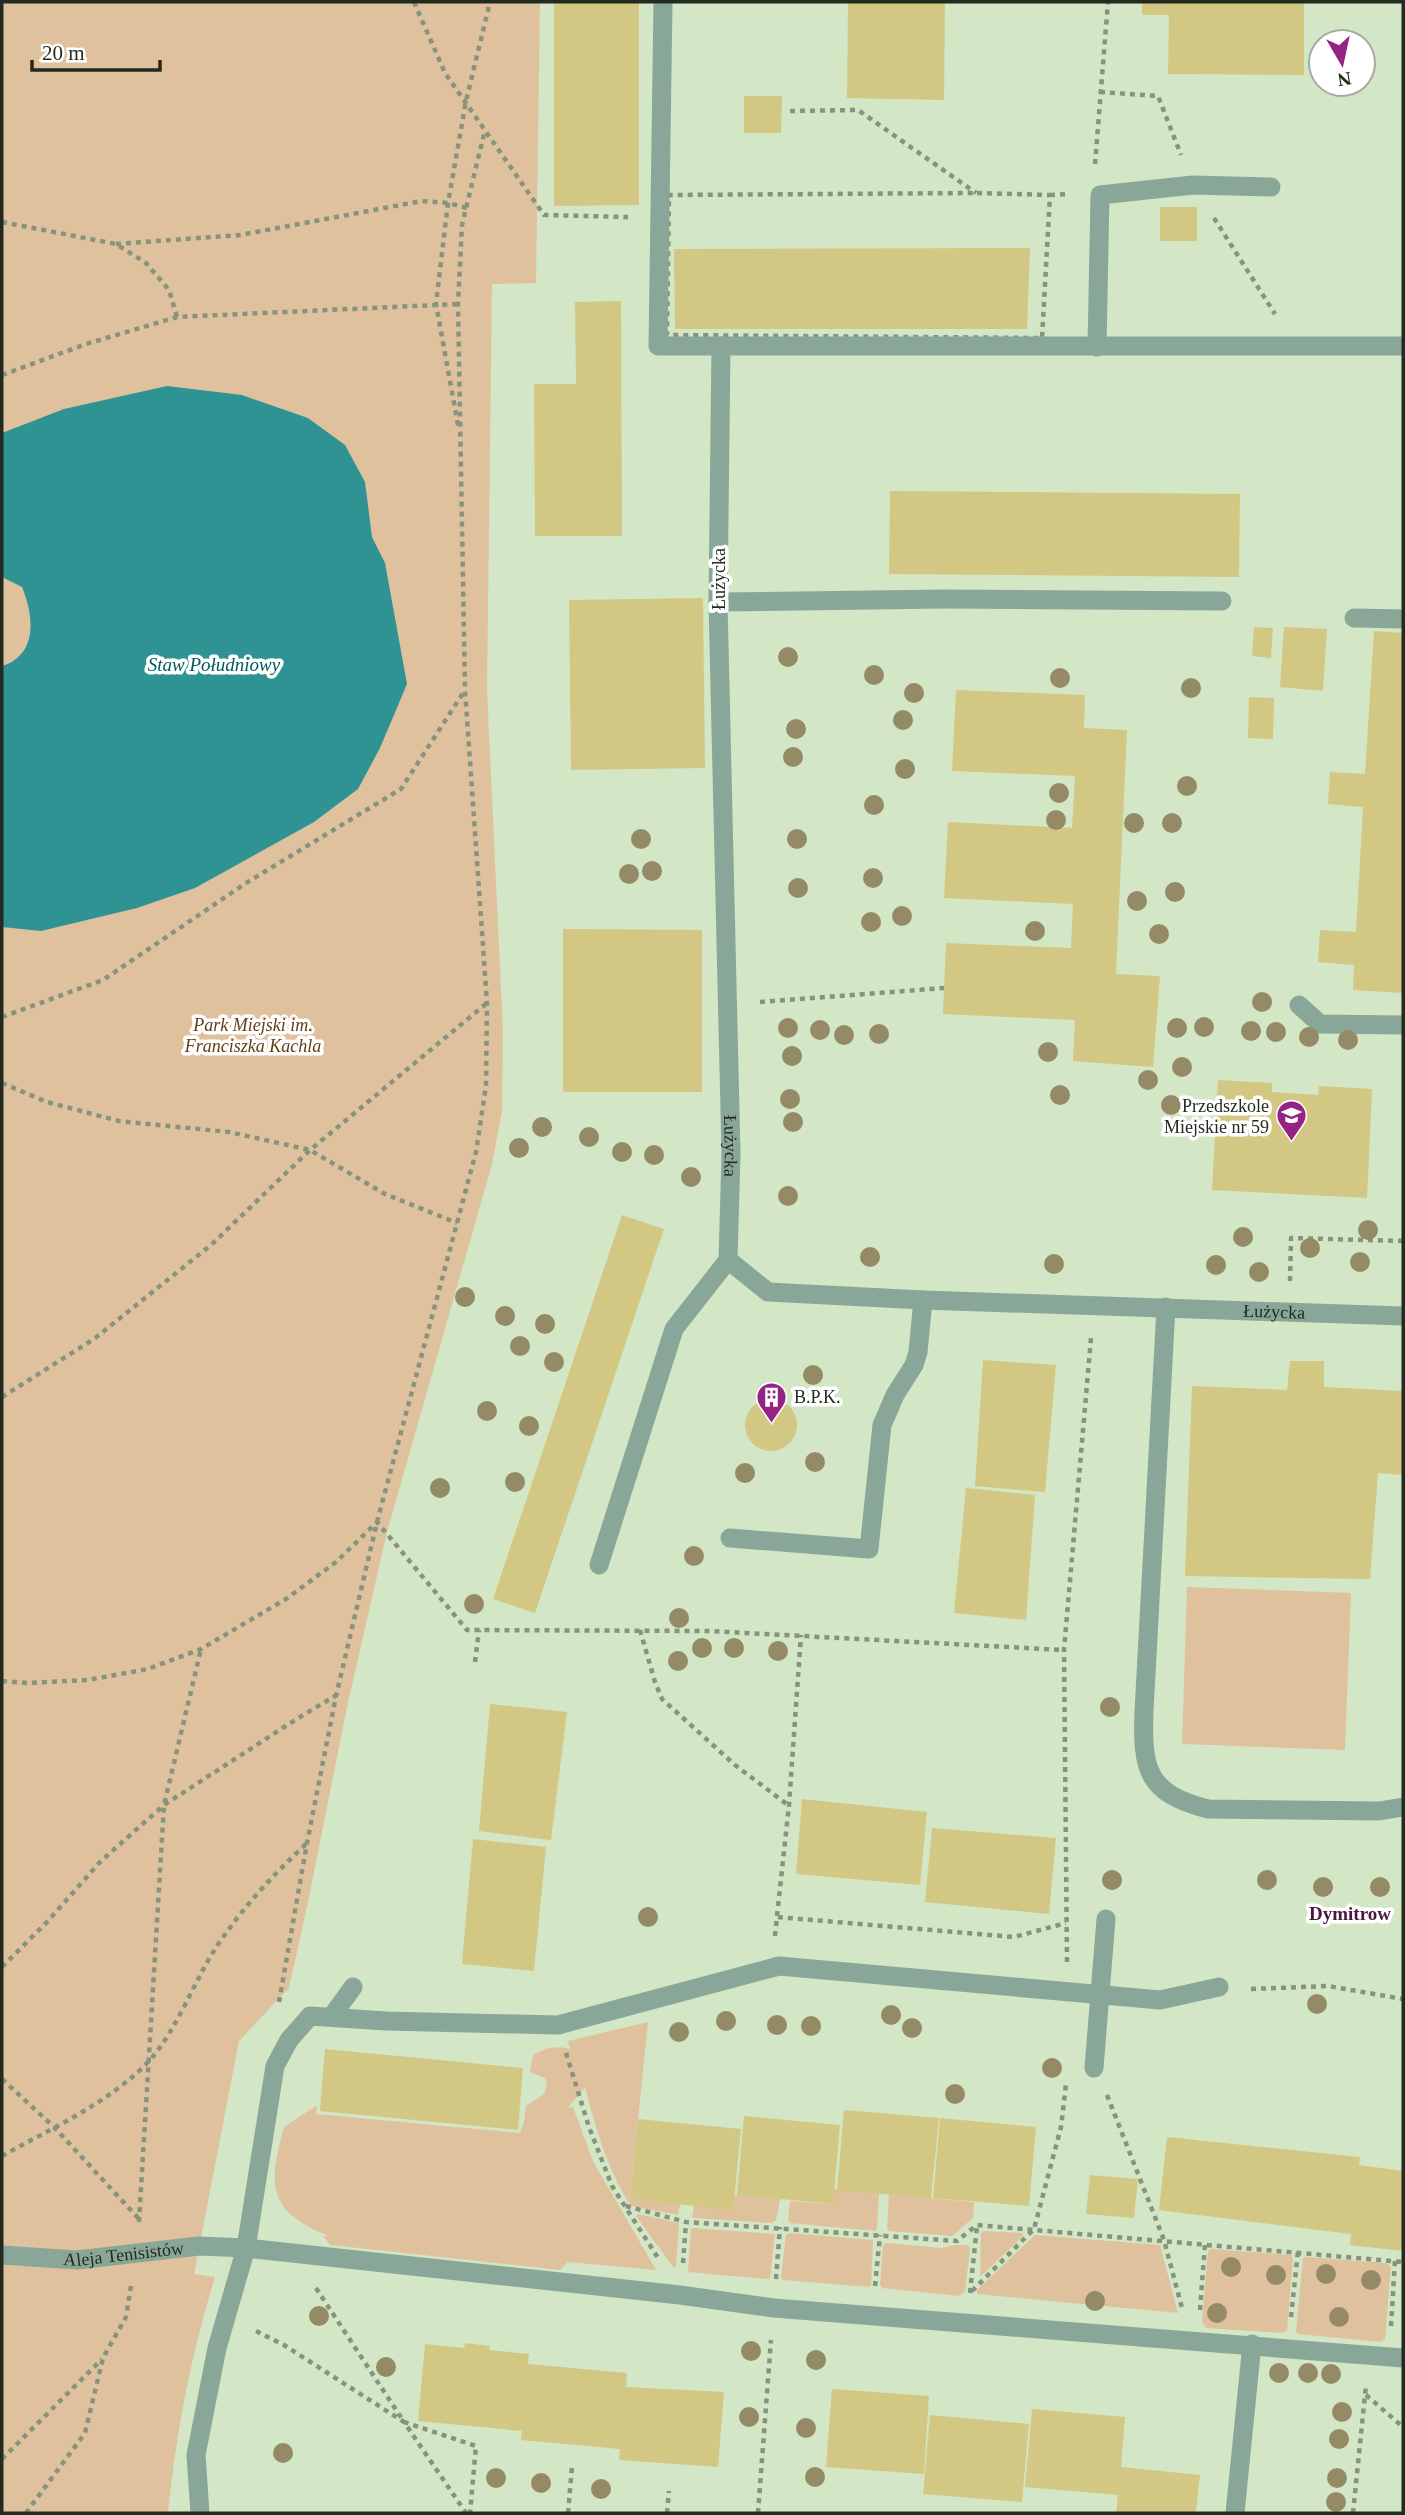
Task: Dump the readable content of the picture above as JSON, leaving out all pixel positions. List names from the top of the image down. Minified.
{"streets":{"street":["Łużycka","Aleja Tenisistów"]},"districts":["Dymitrow"],"water":["Staw Południowy"],"parks":["Park Miejski im. Franciszka Kachla"],"places":{"school or university":["Przedszkole Miejskie nr 59"],"building":["B.P.K."]},"scale_bar":"20 m","north":"bottom"}
